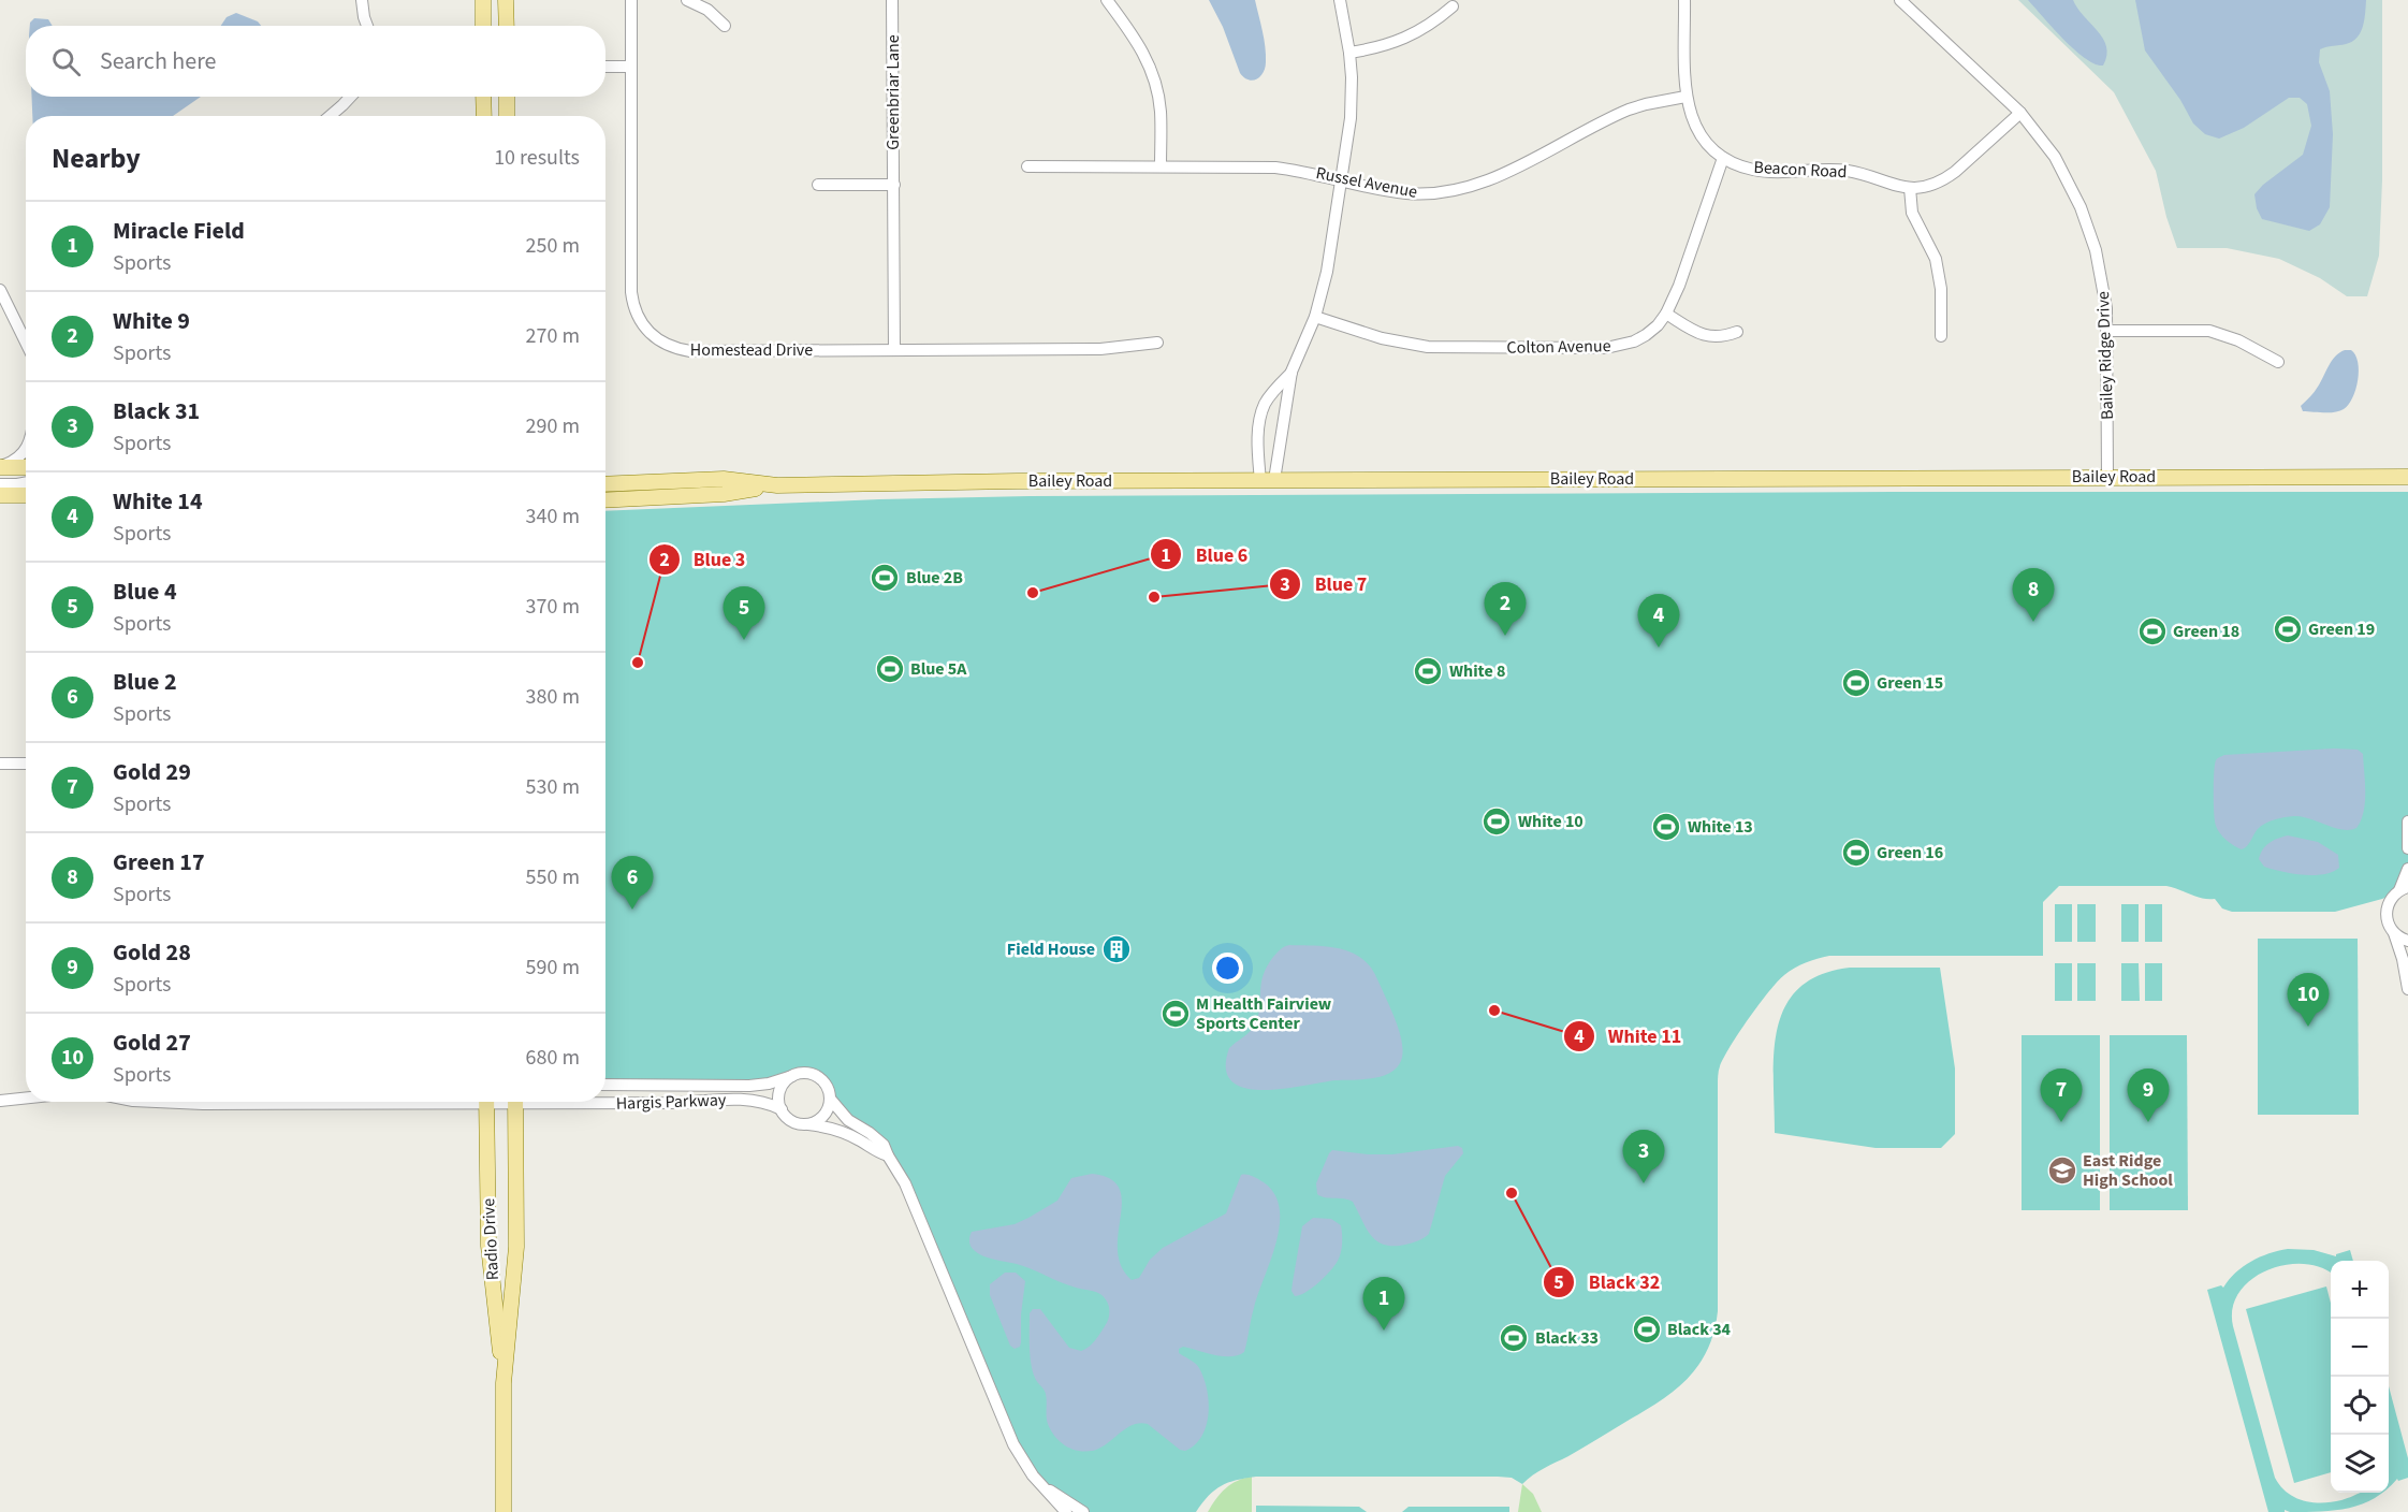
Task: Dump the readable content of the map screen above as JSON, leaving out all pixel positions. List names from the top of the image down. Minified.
{"streets":{"main road":["Bailey Road","Radio Drive"],"street":["Greenbriar Lane","Beacon Road","Russel Avenue","Colton Avenue","Homestead Drive","Bailey Ridge Drive","Hargis Parkway"]},"crossings":[["Greenbriar Lane","Homestead Drive"],["Beacon Road","Russel Avenue"],["Beacon Road","Colton Avenue"],["Beacon Road","Bailey Ridge Drive"],["Bailey Ridge Drive","Bailey Road"]],"places":{"sports":["Blue 2B","Green 19","Green 18","Blue 5A","White 8","Green 15","White 10","White 13","Green 16","M Health Fairview Sports Center","Black 34","Black 33"],"other":["Blue 6","Blue 7","Blue 3","White 11","Black 32"],"building":["Field House"],"school or university":["East Ridge High School"]},"page":{"search":"Search here","heading":["Nearby","10 results"],"list":[{"mark":"1","name":"Miracle Field","note":"Sports","value":"250 m"},{"mark":"2","name":"White 9","note":"Sports","value":"270 m"},{"mark":"3","name":"Black 31","note":"Sports","value":"290 m"},{"mark":"4","name":"White 14","note":"Sports","value":"340 m"},{"mark":"5","name":"Blue 4","note":"Sports","value":"370 m"},{"mark":"6","name":"Blue 2","note":"Sports","value":"380 m"},{"mark":"7","name":"Gold 29","note":"Sports","value":"530 m"},{"mark":"8","name":"Green 17","note":"Sports","value":"550 m"},{"mark":"9","name":"Gold 28","note":"Sports","value":"590 m"},{"mark":"10","name":"Gold 27","note":"Sports","value":"680 m"}],"pins":["8","2","5","4","6","10","7","9","3","1"],"map_buttons":["+","−"]}}
